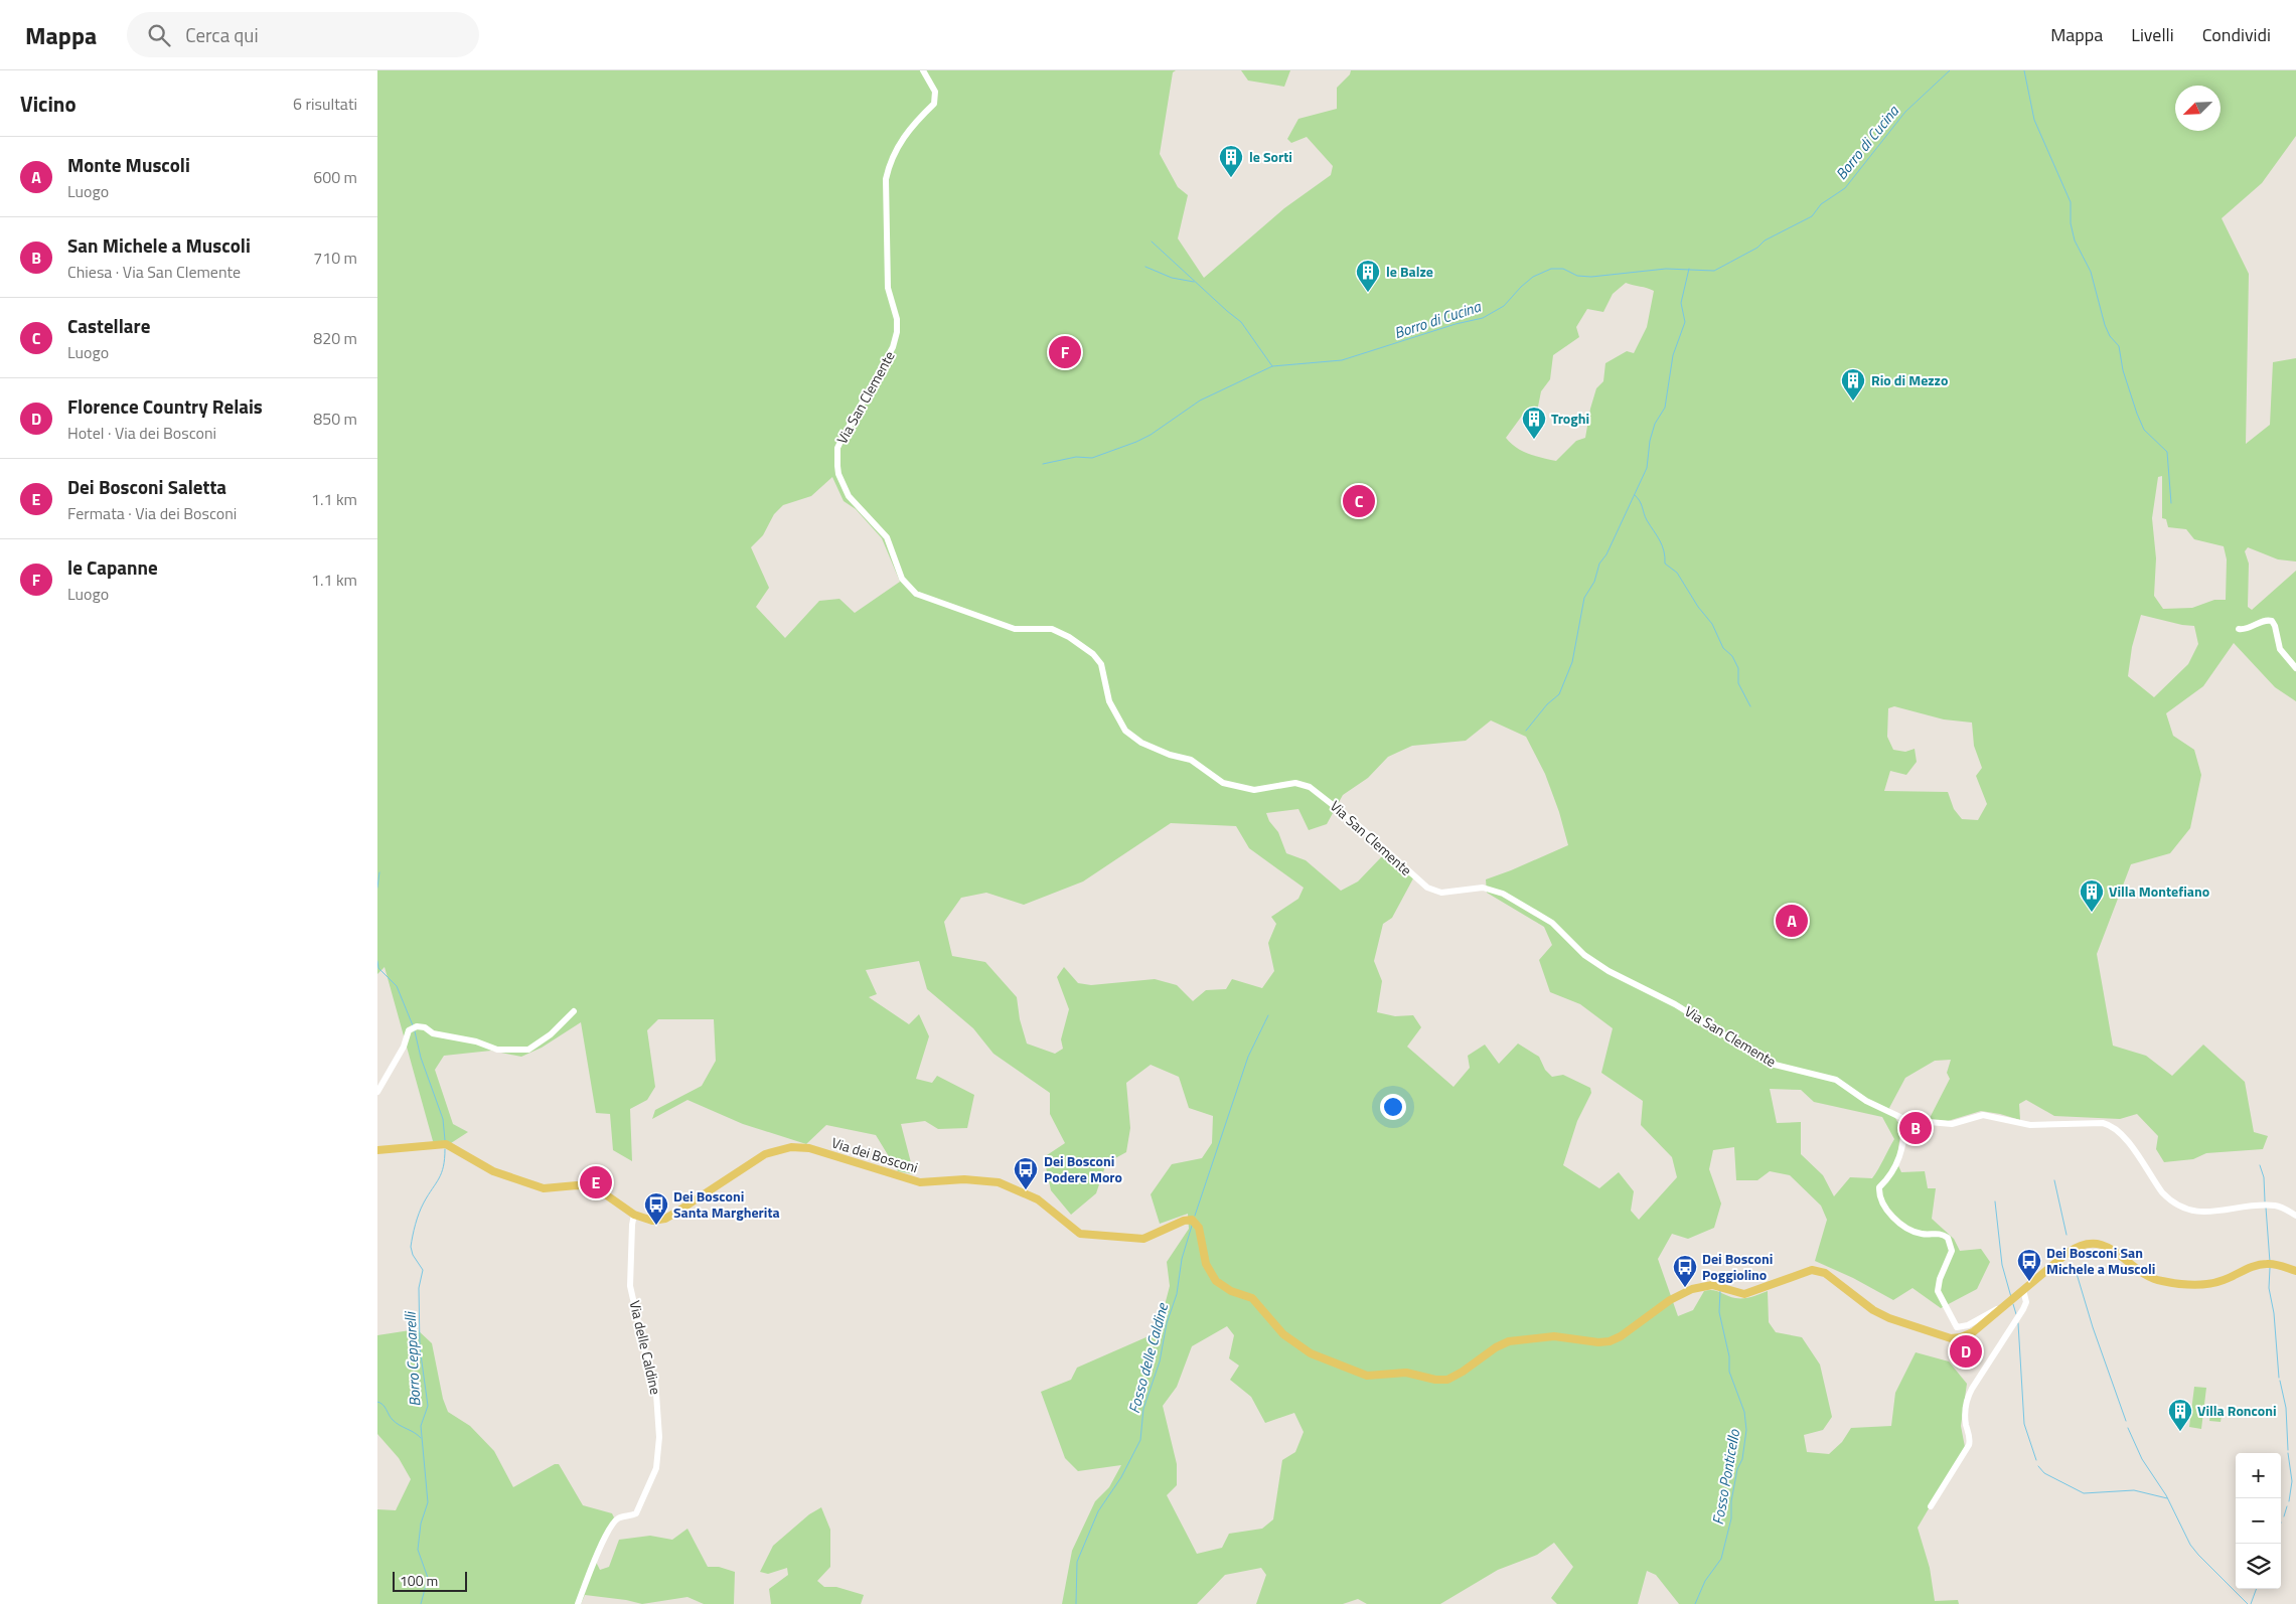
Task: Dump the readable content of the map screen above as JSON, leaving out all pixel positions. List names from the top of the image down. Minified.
{"streets":{"main road":["Via dei Bosconi"],"street":["Via San Clemente","Via delle Caldine"]},"crossings":[["Via dei Bosconi","Via delle Caldine"]],"water":["Borro di Cucina","Fosso delle Caldine","Borro Cepparelli","Fosso Ponticello"],"places":{"building":["le Sorti","le Balze","Rio di Mezzo","Troghi","Villa Montefiano","Villa Ronconi"],"bus stop":["Dei Bosconi Podere Moro","Dei Bosconi Santa Margherita","Dei Bosconi San Michele a Muscoli","Dei Bosconi Poggiolino"]},"scale_bar":"100 m","north":"bottom left","page":{"header":"Mappa","search":"Cerca qui","nav":["Mappa","Livelli","Condividi"],"heading":["Vicino","6 risultati"],"list":[{"mark":"A","name":"Monte Muscoli","note":"Luogo","value":"600 m"},{"mark":"B","name":"San Michele a Muscoli","note":"Chiesa · Via San Clemente","value":"710 m"},{"mark":"C","name":"Castellare","note":"Luogo","value":"820 m"},{"mark":"D","name":"Florence Country Relais","note":"Hotel · Via dei Bosconi","value":"850 m"},{"mark":"E","name":"Dei Bosconi Saletta","note":"Fermata · Via dei Bosconi","value":"1.1 km"},{"mark":"F","name":"le Capanne","note":"Luogo","value":"1.1 km"}],"pins":["F","C","A","B","E","D"],"map_buttons":["+","−"],"scale":"100 m"}}
